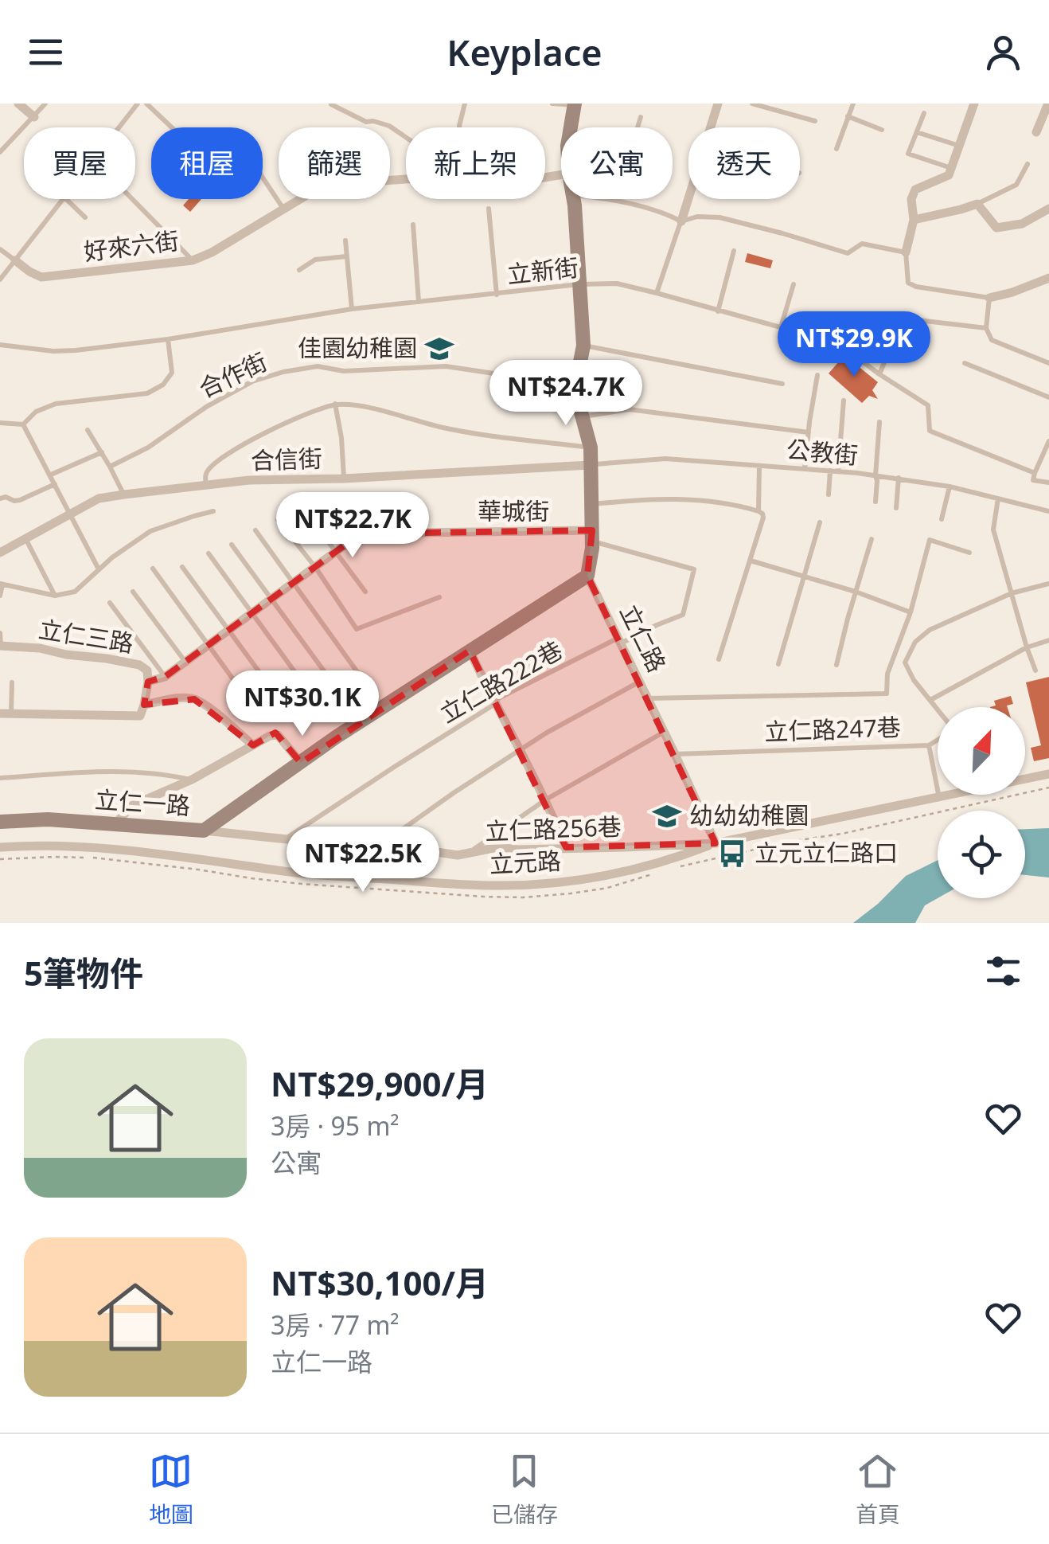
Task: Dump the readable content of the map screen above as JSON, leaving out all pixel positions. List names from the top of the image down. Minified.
{"streets":{"street":["好來六街","合信街","華城街","立仁三路","立仁路","立仁一路","立仁路256巷","立元路"],"lane":["立新街","合作街","公教街","立仁路222巷","立仁路247巷"]},"crossings":[["公教街","合信街"],["華城街","立仁三路"],["華城街","立仁路222巷"],["立仁路","立仁路222巷"],["立仁路","立仁路247巷"],["立仁路","立仁一路"],["立仁路","立仁路256巷"],["立仁路","立元路"],["立仁路222巷","立仁路256巷"],["立仁一路","立仁路256巷"],["立仁路256巷","立元路"]],"places":{"school or university":["佳園幼稚園","幼幼幼稚園"],"bus stop":["立元立仁路口"]},"north":"top right","page":{"header":"Keyplace","chip":["買屋","租屋","篩選","新上架","公寓","透天"],"price":["NT$29.9K","NT$24.7K","NT$22.7K","NT$30.1K","NT$22.5K"],"heading":"5筆物件","list":[{"name":"NT$29,900/月","note":"3房 · 95 m² · 公寓"},{"name":"NT$30,100/月","note":"3房 · 77 m² · 立仁一路"}],"tabs":["地圖","已儲存","首頁"]}}
